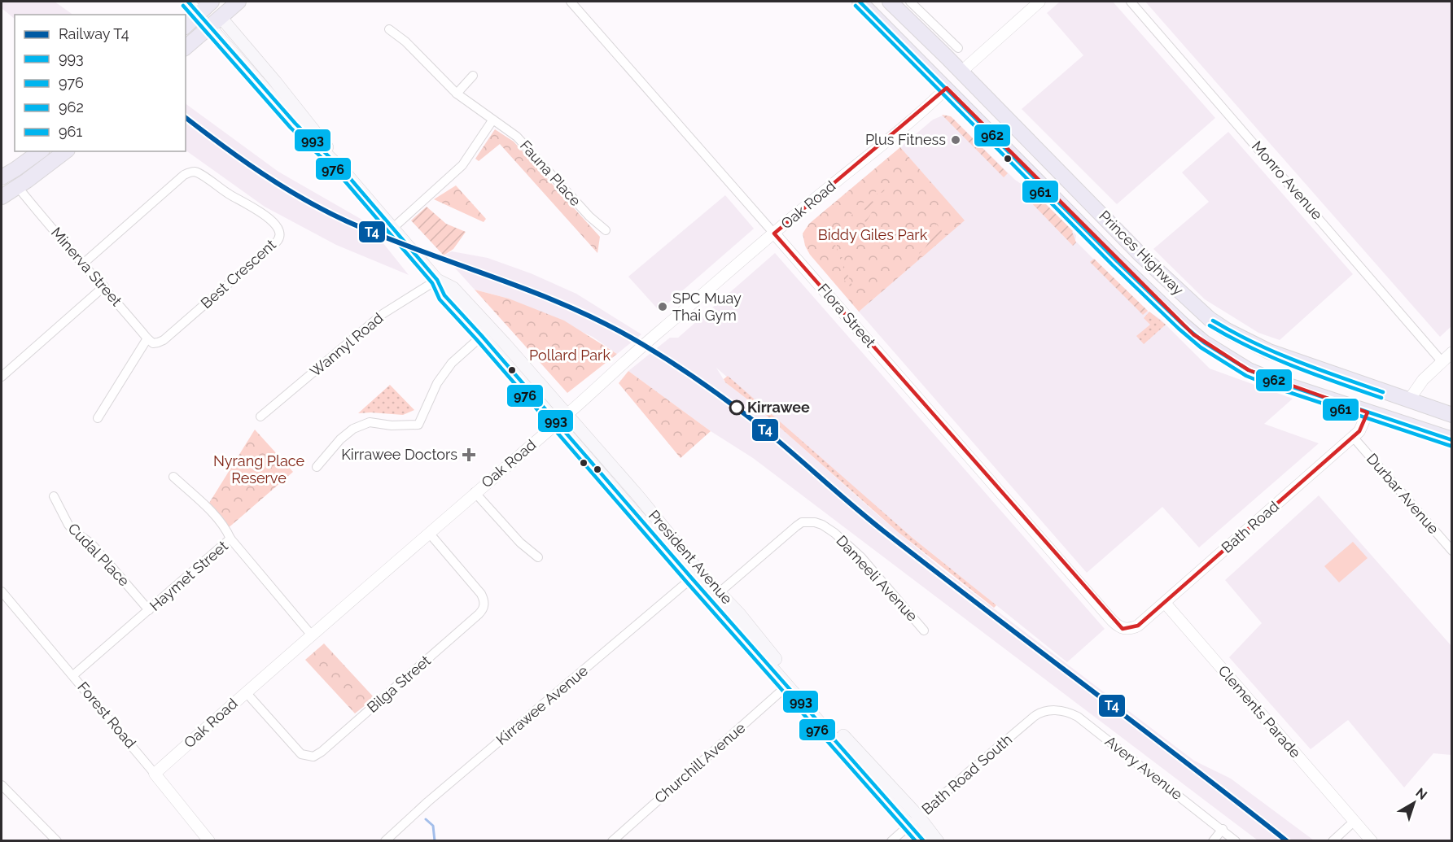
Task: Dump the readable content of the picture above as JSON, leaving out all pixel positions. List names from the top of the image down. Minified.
{"streets":{"highway":["Oak Road","Princes Highway","President Avenue"],"street":["Fauna Place","Monro Avenue","Minerva Street","Best Crescent","Flora Street","Wannyl Road","Durbar Avenue","Bath Road","Cudal Place","Haymet Street","Dameeli Avenue","Bilga Street","Kirrawee Avenue","Clements Parade","Forest Road","Churchill Avenue","Avery Avenue","Bath Road South"]},"crossings":[["Oak Road","Princes Highway"],["Oak Road","Flora Street"],["Oak Road","President Avenue"],["Oak Road","Haymet Street"],["Oak Road","Bilga Street"],["Oak Road","Forest Road"],["Princes Highway","Bath Road"],["Minerva Street","Best Crescent"],["Flora Street","Bath Road"],["Wannyl Road","President Avenue"],["Durbar Avenue","Bath Road"],["Bath Road","Clements Parade"],["Cudal Place","Haymet Street"],["President Avenue","Dameeli Avenue"],["President Avenue","Kirrawee Avenue"],["President Avenue","Churchill Avenue"],["President Avenue","Bath Road South"],["Haymet Street","Forest Road"],["Avery Avenue","Bath Road South"]],"parks":["Biddy Giles Park","Pollard Park","Nyrang Place Reserve"],"places":{"other":["Plus Fitness","SPC Muay Thai Gym","Kirrawee"],"health":["Kirrawee Doctors"]},"lines":["transit line 993","transit line 962","transit line 976","transit line 961","rail line T4"],"legend":["Railway T4","993","976","962","961"],"north":"top right"}
